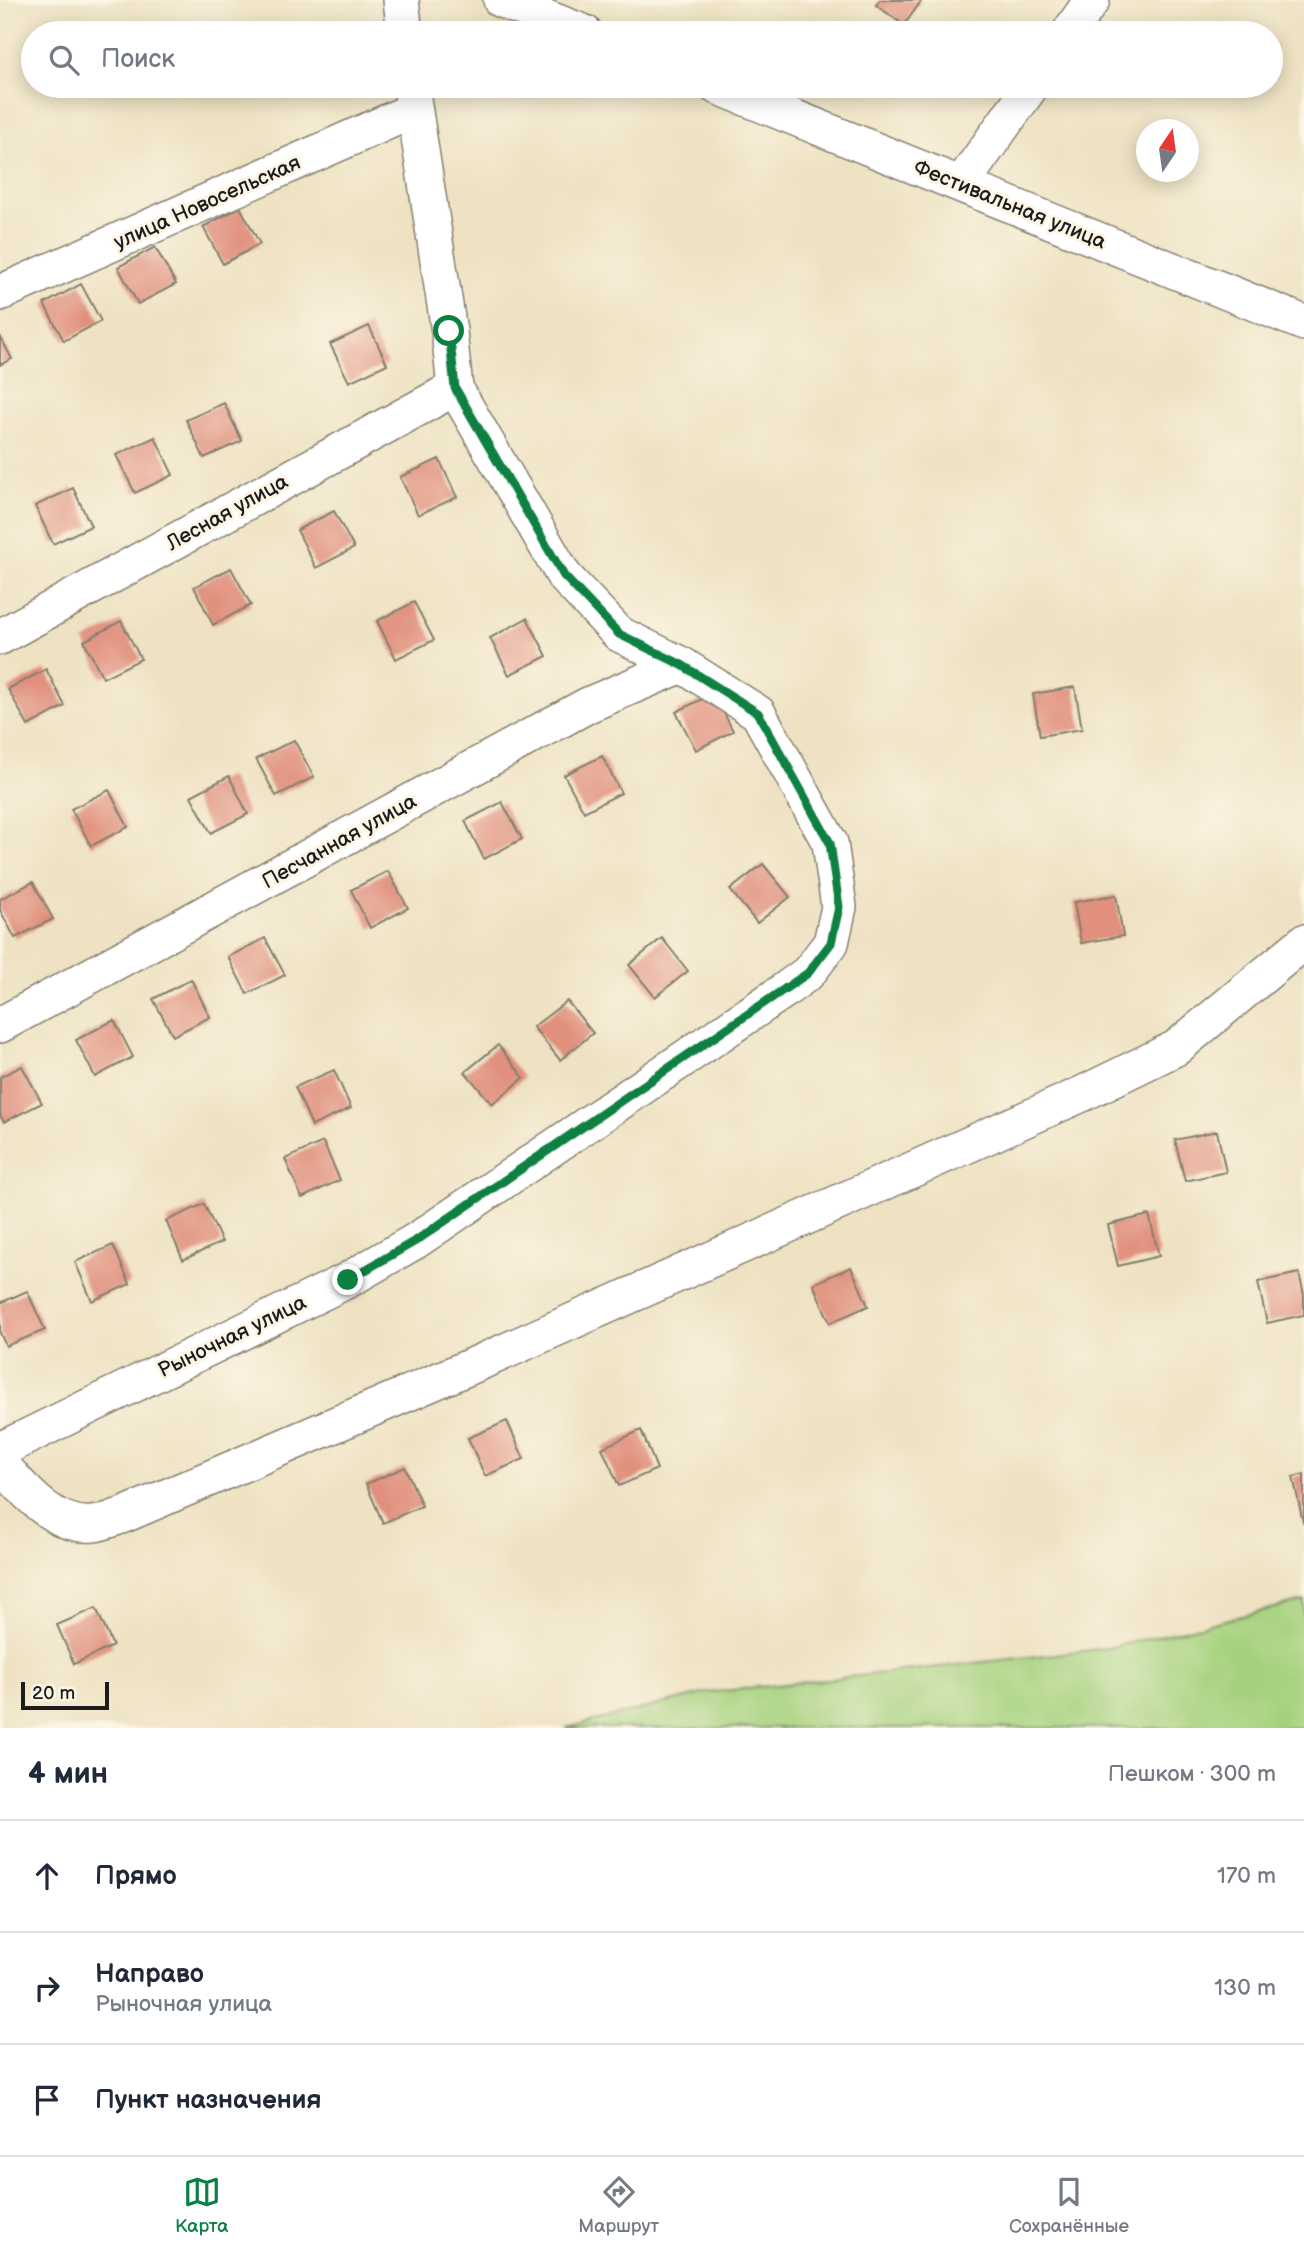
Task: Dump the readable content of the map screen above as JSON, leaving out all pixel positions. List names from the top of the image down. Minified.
{"streets":{"street":["улица Новосельская","Фестивальная улица","Лесная улица","Песчанная улица","Рыночная улица"]},"crossings":[["Песчанная улица","Рыночная улица"]],"scale_bar":"20 m","north":"top","page":{"search":"Поиск","scale":"20 m","heading":["4 мин","Пешком · 300 m"],"list":[["Прямо","170 m"],["Направо","Рыночная улица","130 m"],"Пункт назначения"],"nav":["Карта","Маршрут","Сохранённые"]}}
